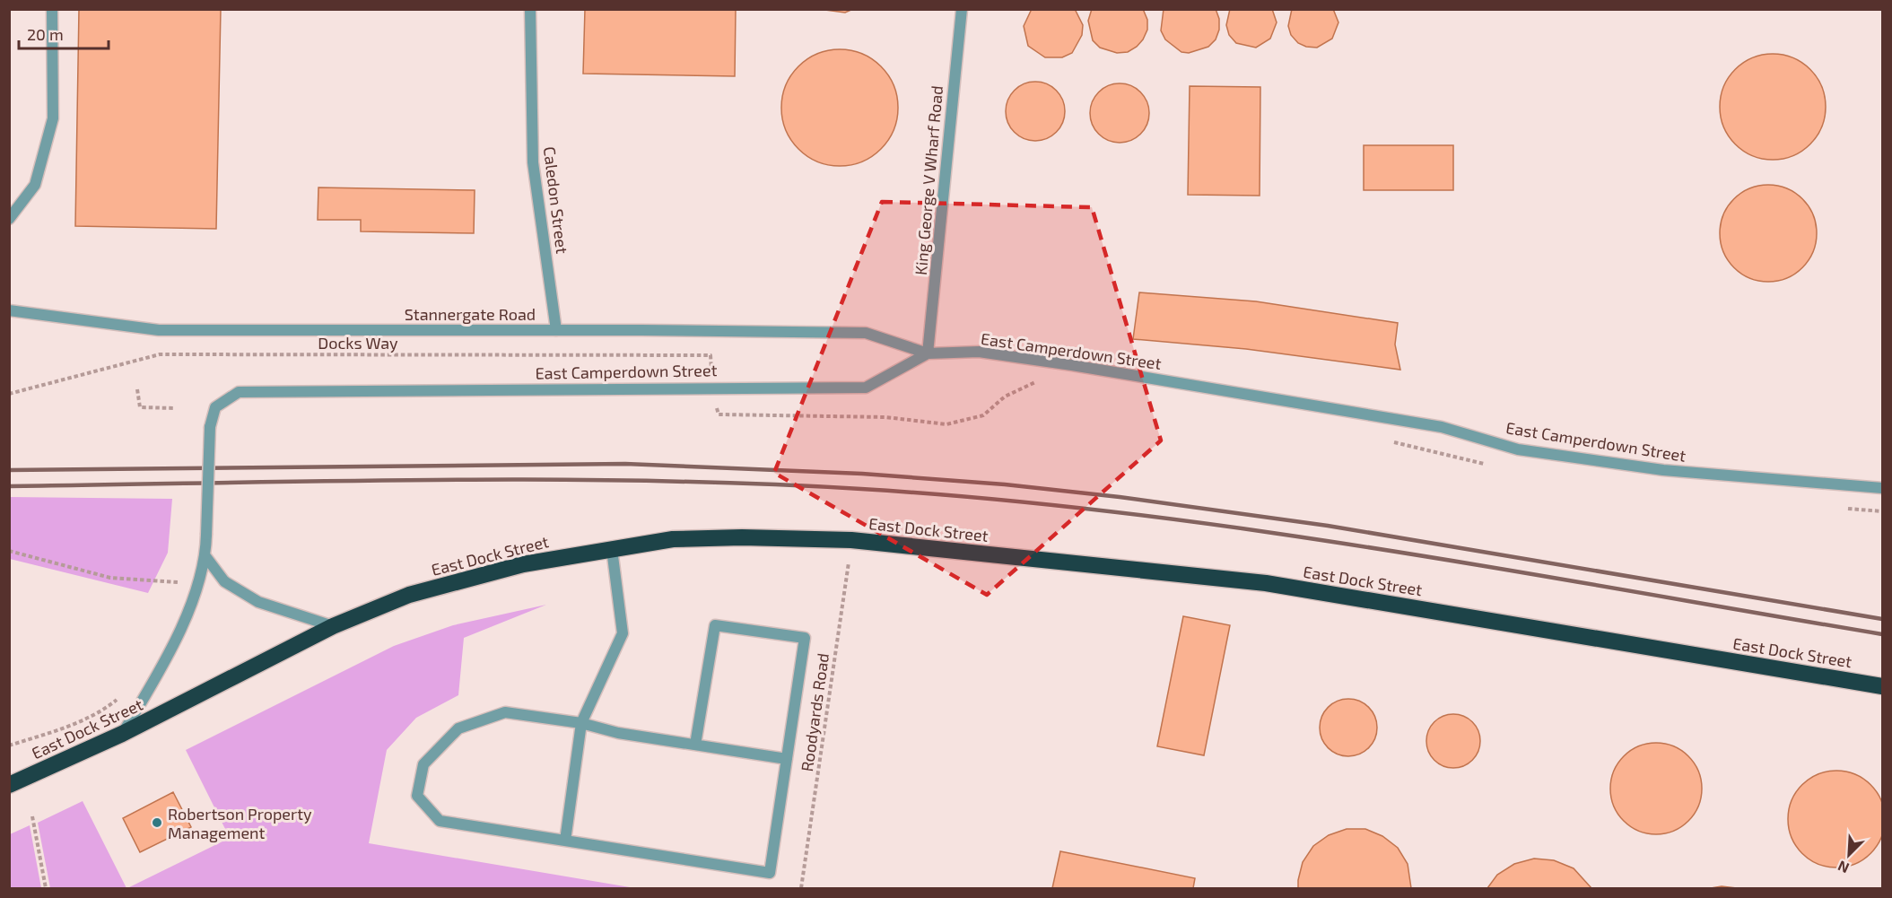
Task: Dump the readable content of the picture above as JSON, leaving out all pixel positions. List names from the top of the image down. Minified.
{"streets":{"highway":["East Dock Street"],"street":["King George V Wharf Road","Caledon Street","Stannergate Road","East Camperdown Street"],"path":["Docks Way","Roodyards Road"]},"crossings":[["King George V Wharf Road","Stannergate Road"],["King George V Wharf Road","East Camperdown Street"],["Caledon Street","Stannergate Road"],["Stannergate Road","East Camperdown Street"],["East Camperdown Street","East Dock Street"],["East Dock Street","Roodyards Road"]],"places":["Robertson Property Management"],"scale_bar":"20 m","north":"bottom left"}
